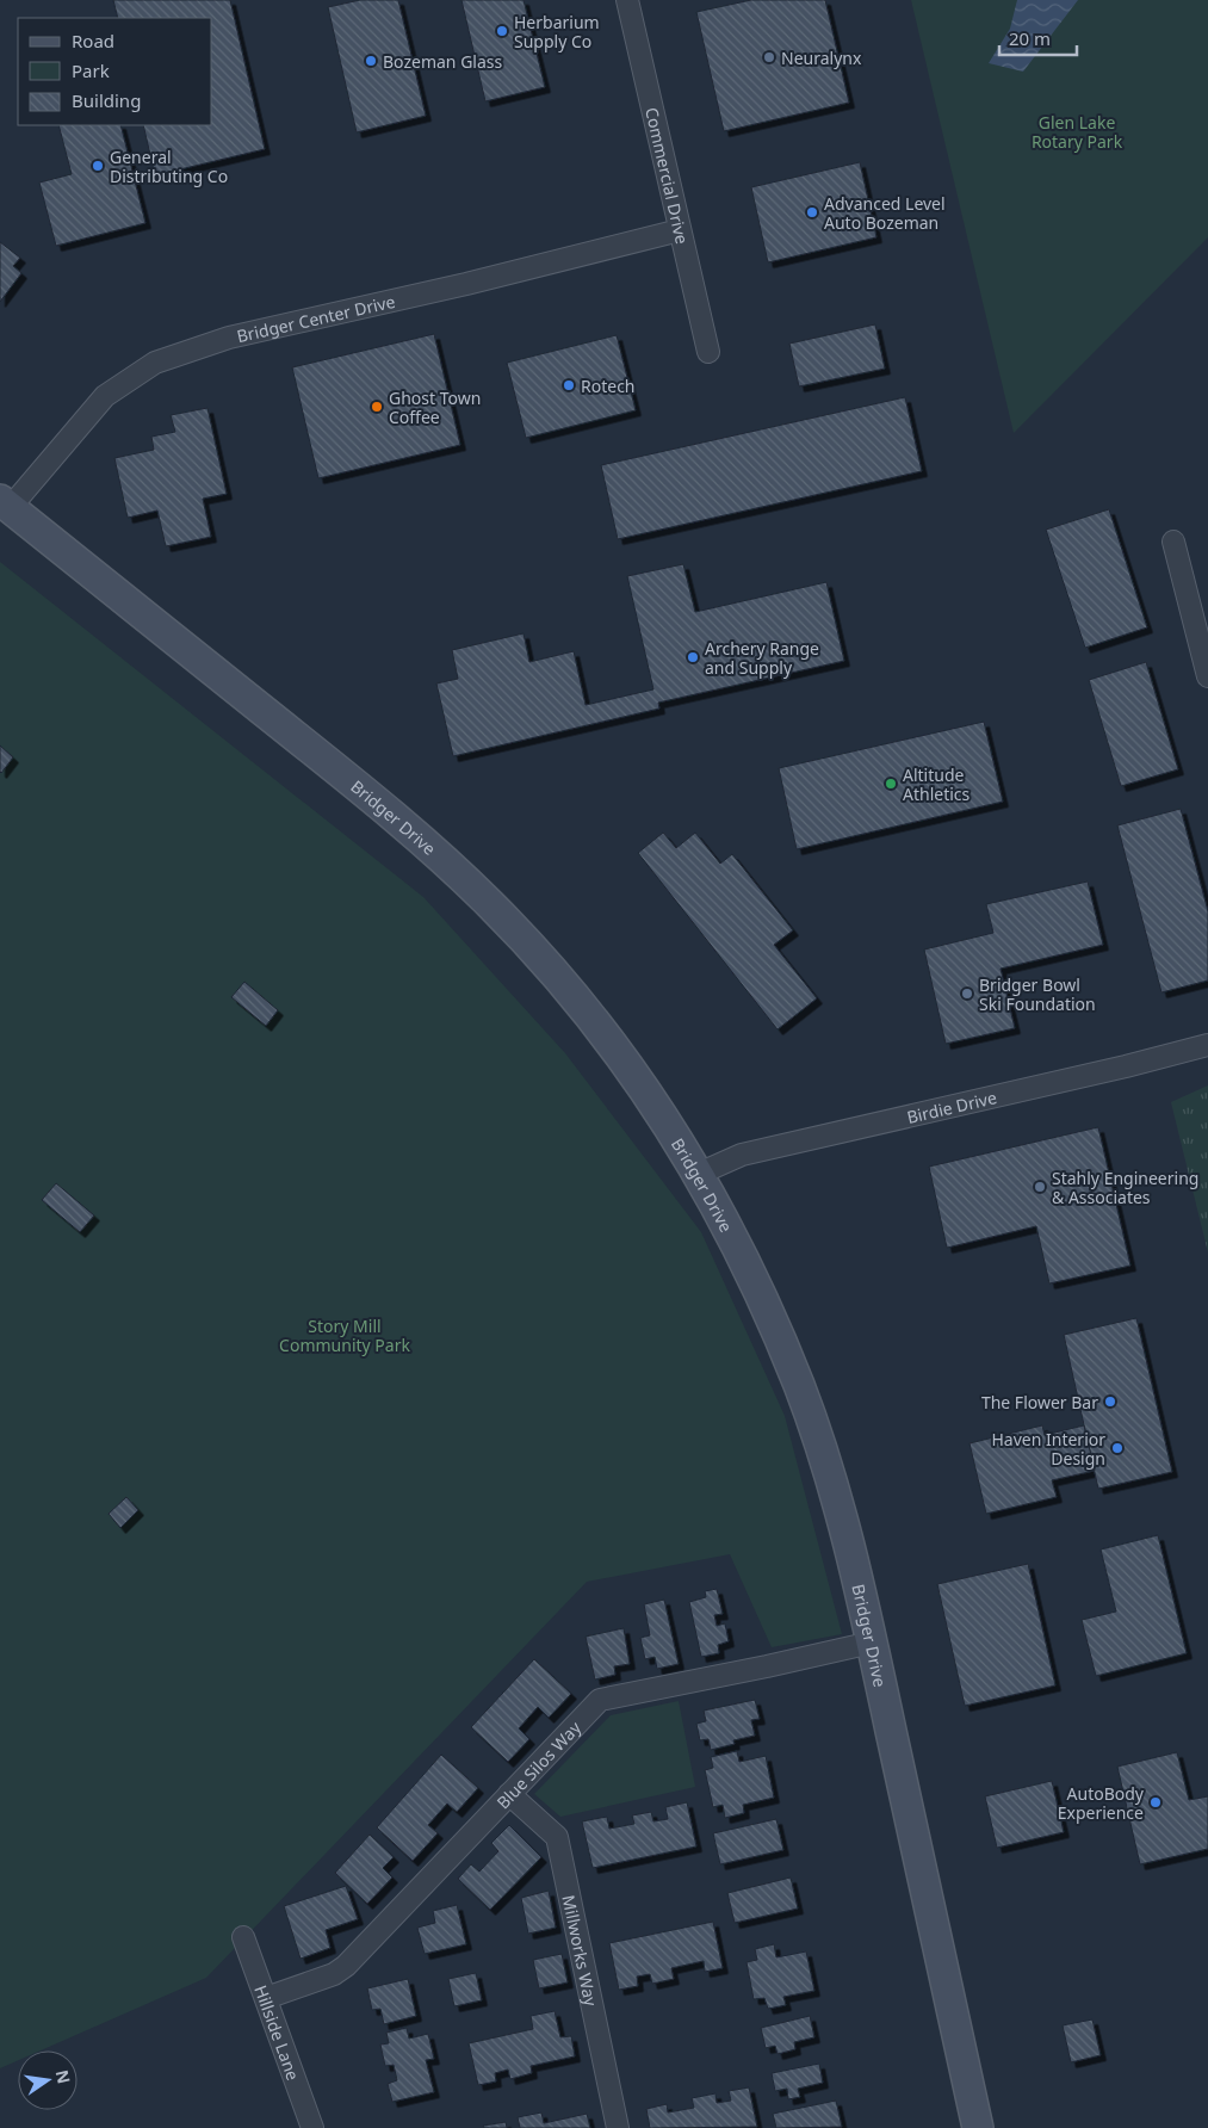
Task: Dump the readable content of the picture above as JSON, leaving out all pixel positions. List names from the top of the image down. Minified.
{"streets":{"main road":["Bridger Drive"],"street":["Commercial Drive","Bridger Center Drive","Birdie Drive","Blue Silos Way","Millworks Way","Hillside Lane"]},"crossings":[["Commercial Drive","Bridger Center Drive"],["Bridger Center Drive","Bridger Drive"],["Bridger Drive","Birdie Drive"],["Bridger Drive","Blue Silos Way"],["Blue Silos Way","Millworks Way"],["Blue Silos Way","Hillside Lane"]],"parks":["Glen Lake Rotary Park","Story Mill Community Park"],"places":["Herbarium Supply Co","Neuralynx","Bozeman Glass","General Distributing Co","Advanced Level Auto Bozeman","Rotech","Ghost Town Coffee","Archery Range and Supply","Altitude Athletics","Bridger Bowl Ski Foundation","Stahly Engineering & Associates","The Flower Bar","Haven Interior Design","AutoBody Experience"],"legend":["Road","Park","Building"],"scale_bar":"20 m","north":"right"}
